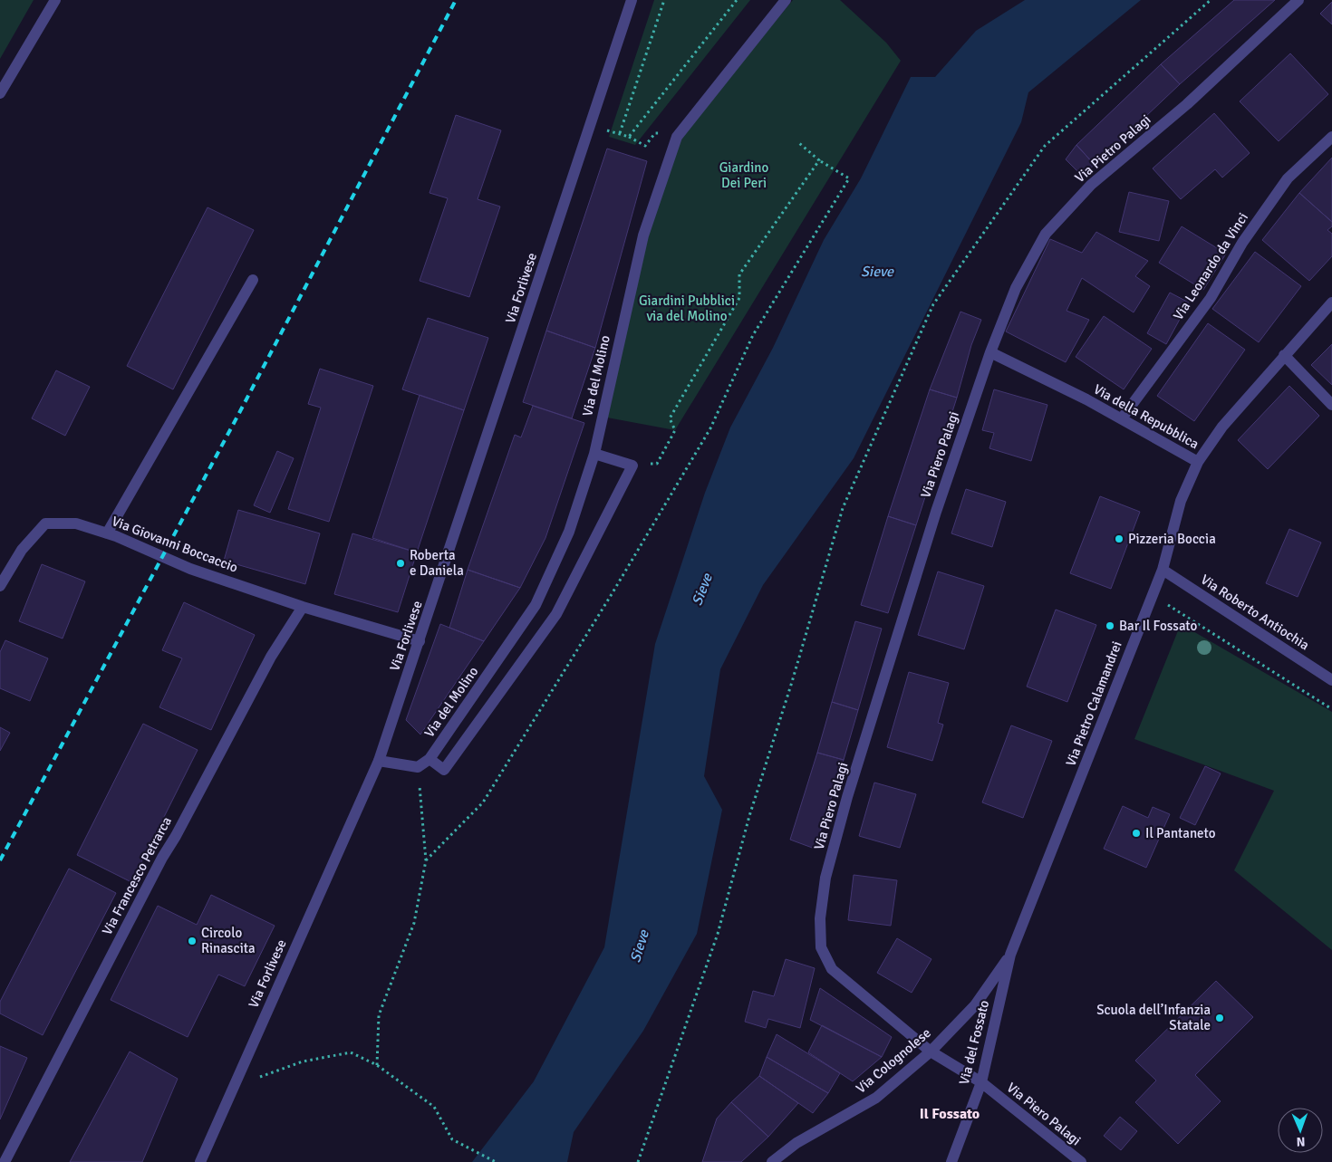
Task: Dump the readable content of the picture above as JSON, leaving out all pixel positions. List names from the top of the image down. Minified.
{"streets":{"street":["Via Pietro Palagi","Via Leonardo da Vinci","Via Forlivese","Via del Molino","Via della Repubblica","Via Piero Palagi","Via Giovanni Boccaccio","Via Roberto Antiochia","Via Pietro Calamandrei","Via Francesco Petrarca","Via del Fossato","Via Colognolese"]},"crossings":[["Via Pietro Palagi","Via della Repubblica"],["Via Pietro Palagi","Via Piero Palagi"],["Via Leonardo da Vinci","Via della Repubblica"],["Via Forlivese","Via Giovanni Boccaccio"],["Via della Repubblica","Via Piero Palagi"],["Via della Repubblica","Via Pietro Calamandrei"],["Via Piero Palagi","Via del Fossato"],["Via Piero Palagi","Via Colognolese"],["Via Giovanni Boccaccio","Via Francesco Petrarca"],["Via Roberto Antiochia","Via Pietro Calamandrei"],["Via Pietro Calamandrei","Via del Fossato"],["Via Pietro Calamandrei","Via Colognolese"],["Via del Fossato","Via Colognolese"]],"districts":["Il Fossato"],"water":["Sieve"],"parks":["Giardino Dei Peri","Giardini Pubblici via del Molino"],"places":["Pizzeria Boccia","Roberta e Daniela","Bar Il Fossato","Il Pantaneto","Circolo Rinascita","Scuola dell’Infanzia Statale"],"north":"bottom"}
